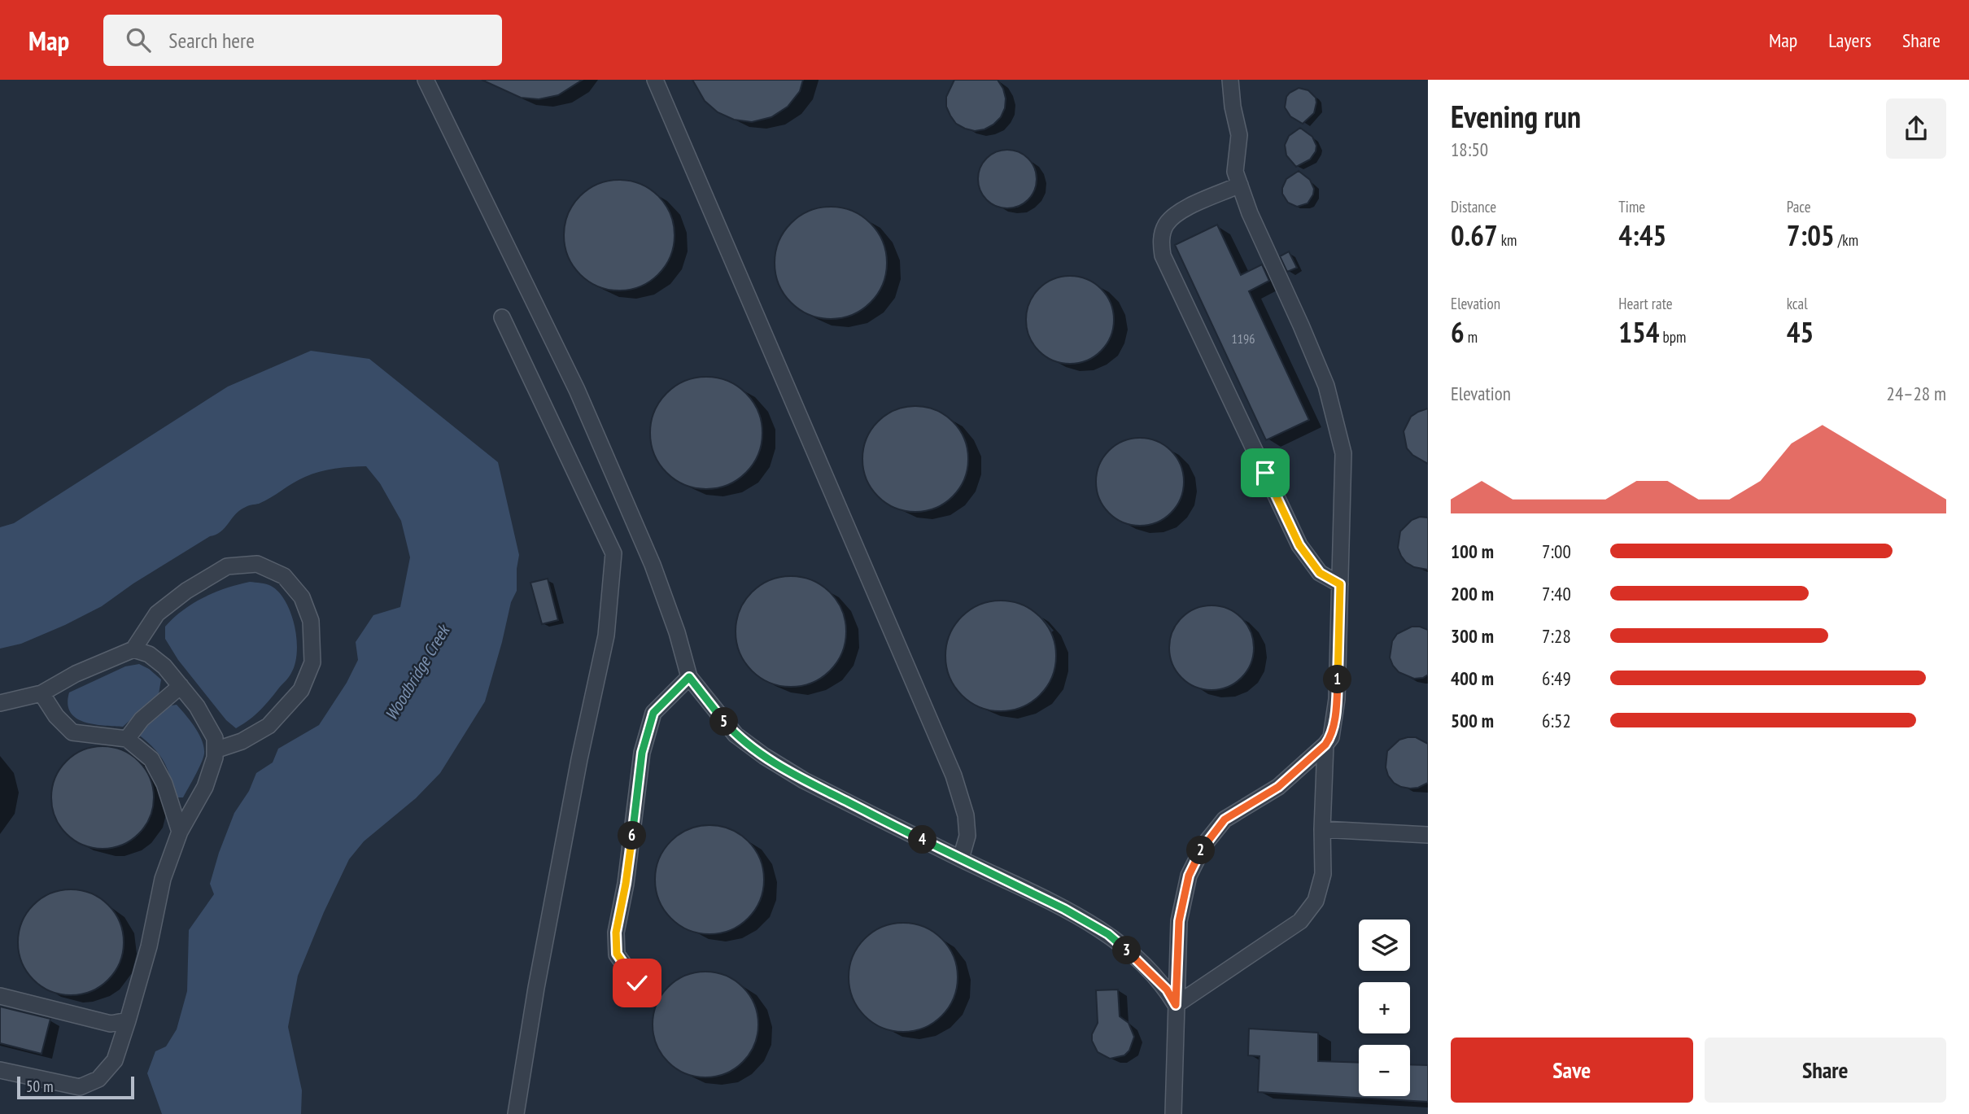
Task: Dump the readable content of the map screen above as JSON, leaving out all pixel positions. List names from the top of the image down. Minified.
{"water":["Woodbridge Creek"],"house_numbers":["1196"],"scale_bar":"50 m","page":{"header":"Map","search":"Search here","nav":["Map","Layers","Share"],"heading":["Evening run","18:50"],"stats":[["Distance","0.67 km"],["Time","4:45"],["Pace","7:05 /km"],["Elevation","6 m"],["Heart rate","154 bpm"],["kcal","45"]],"chart":["Elevation","24–28 m"],"list":[{"name":"100 m","note":"7:00"},{"name":"200 m","note":"7:40"},{"name":"300 m","note":"7:28"},{"name":"400 m","note":"6:49"},{"name":"500 m","note":"6:52"}],"pins":["1","5","6","4","2","3"],"map_buttons":["+","−"],"buttons":["Save","Share"],"scale":"50 m"}}
